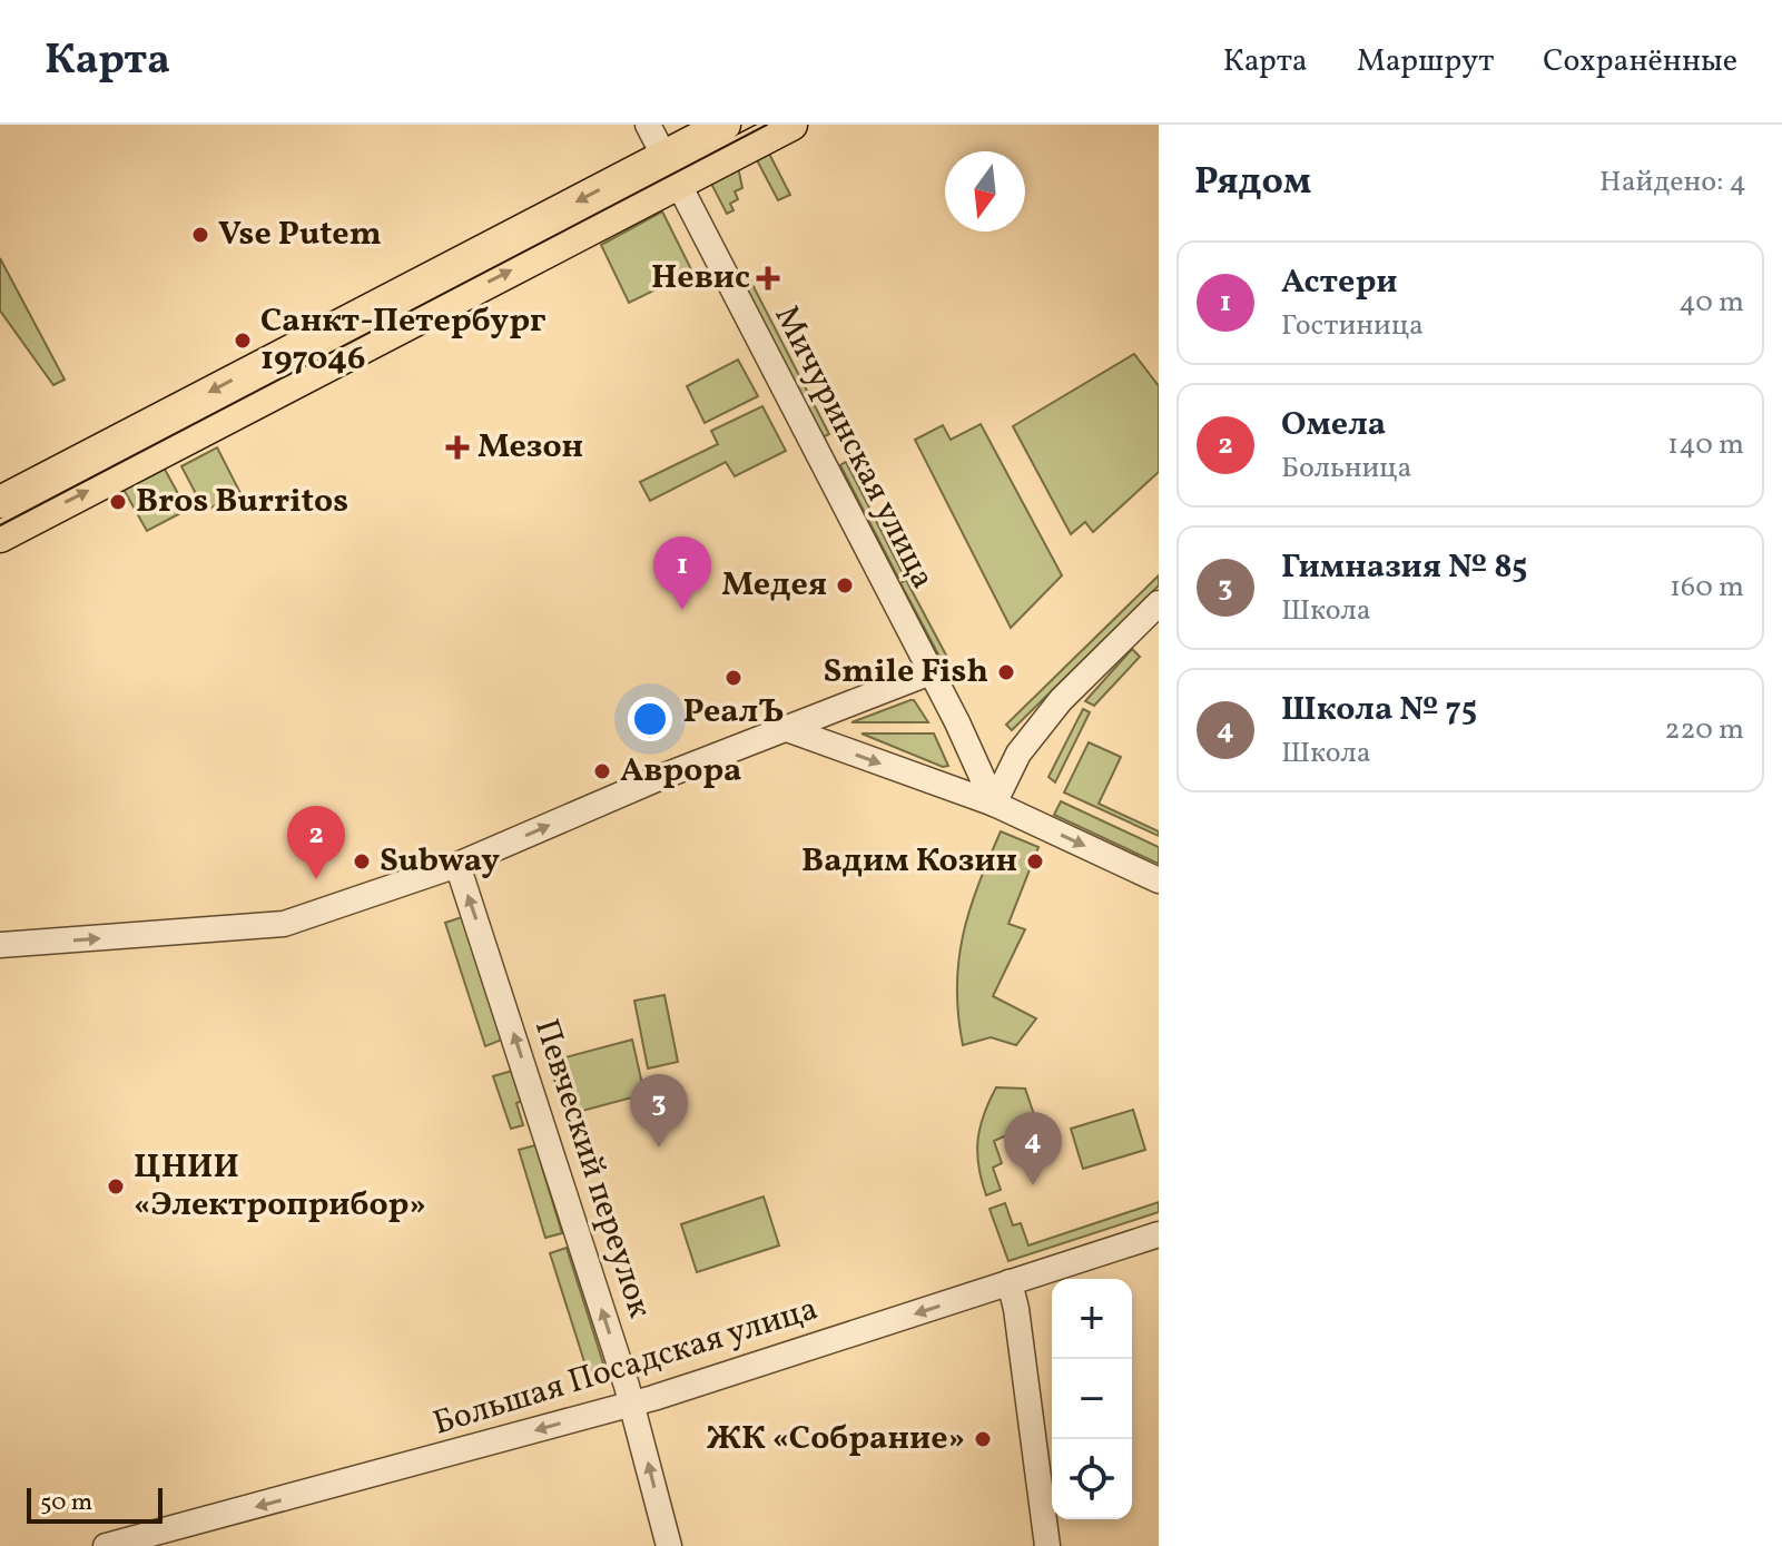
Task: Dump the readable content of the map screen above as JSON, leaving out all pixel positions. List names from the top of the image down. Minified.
{"streets":{"street":["Мичуринская улица","Певческий переулок","Большая Посадская улица"]},"crossings":[["Певческий переулок","Большая Посадская улица"]],"one_way":["Певческий переулок","Большая Посадская улица"],"places":{"other":["Vse Putem","Санкт-Петербург 197046","Bros Burritos","Медея","Smile Fish","РеалЪ","Аврора","Subway","Вадим Козин","ЦНИИ «Электроприбор»","ЖК «Собрание»"],"health":["Невис","Мезон"]},"scale_bar":"50 m","north":"bottom","page":{"header":"Карта","nav":["Карта","Маршрут","Сохранённые"],"heading":["Рядом","Найдено: 4"],"list":[{"mark":"1","name":"Астери","note":"Гостиница","value":"40 m"},{"mark":"2","name":"Омела","note":"Больница","value":"140 m"},{"mark":"3","name":"Гимназия № 85","note":"Школа","value":"160 m"},{"mark":"4","name":"Школа № 75","note":"Школа","value":"220 m"}],"pins":["1","2","3","4"],"map_buttons":["+","−"],"scale":"50 m"}}
